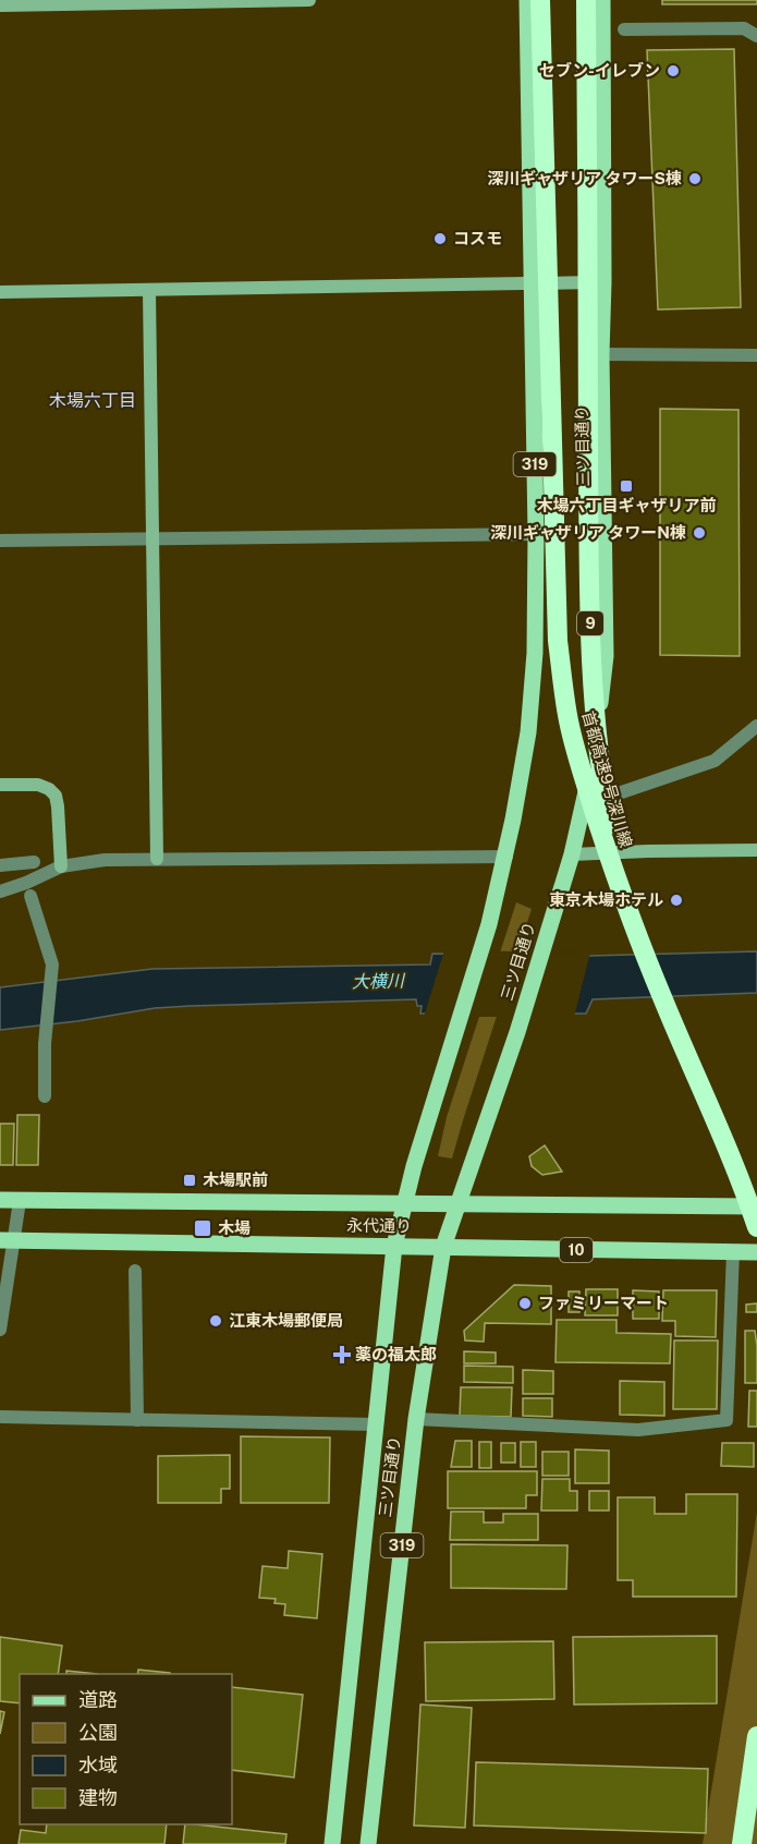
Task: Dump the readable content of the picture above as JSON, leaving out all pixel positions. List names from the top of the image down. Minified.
{"streets":{"highway":["9","首都高速9号深川線"],"main road":["三ツ目通り","319","永代通り","10"]},"crossings":[["三ツ目通り","永代通り"]],"districts":["木場六丁目"],"water":["大横川"],"places":{"other":["セブン-イレブン","深川ギャザリア タワーS棟","コスモ","深川ギャザリア タワーN棟","東京木場ホテル","ファミリーマート","江東木場郵便局"],"transit":["木場六丁目ギャザリア前","木場駅前","木場"],"health":["薬の福太郎"]},"legend":["道路","公園","水域","建物"]}
